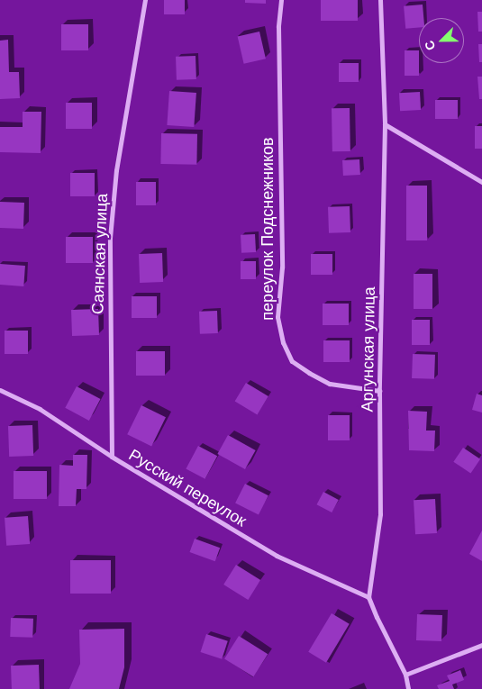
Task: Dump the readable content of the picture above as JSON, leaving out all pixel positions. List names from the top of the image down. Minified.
{"streets":{"street":["переулок Подснежников","Саянская улица","Аргунская улица","Русский переулок"]},"crossings":[["переулок Подснежников","Аргунская улица"],["Саянская улица","Русский переулок"],["Аргунская улица","Русский переулок"]],"north":"bottom left"}
